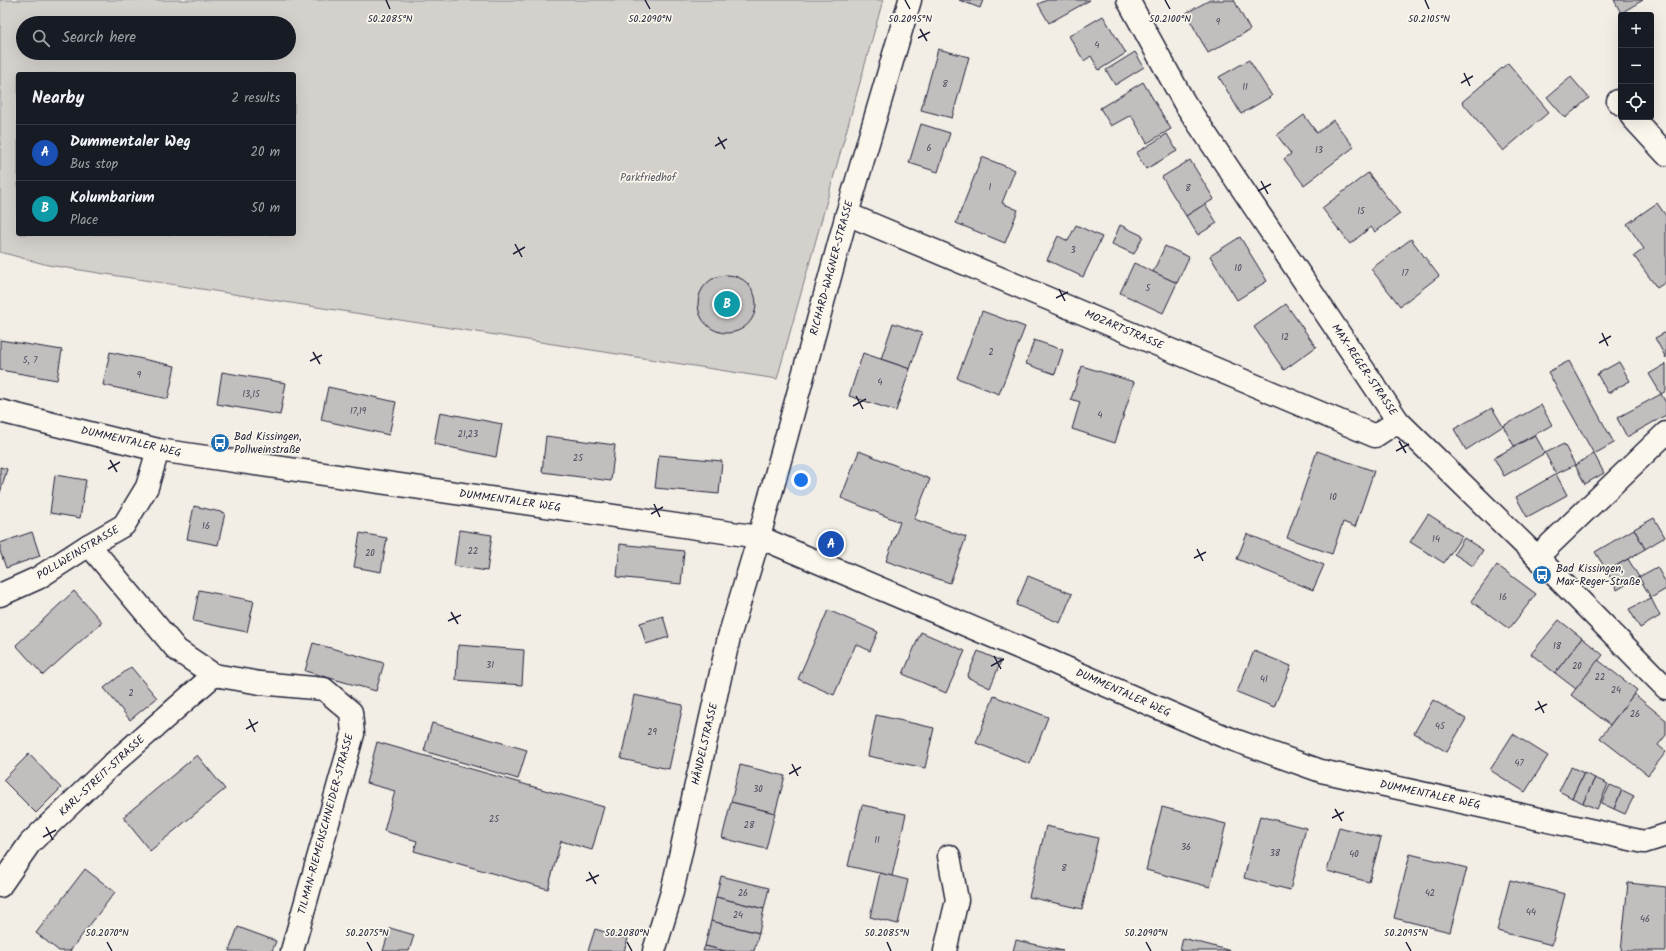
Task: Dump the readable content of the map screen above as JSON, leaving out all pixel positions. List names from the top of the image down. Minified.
{"streets":{"street":["RICHARD-WAGNER-STRASSE","MOZARTSTRASSE","MAX-REGER-STRASSE","DUMMENTALER WEG","POLLWEINSTRASSE","HÄNDELSTRASSE","KARL-STREIT-STRASSE","TILMAN-RIEMENSCHNEIDER-STRASSE"]},"crossings":[["RICHARD-WAGNER-STRASSE","MOZARTSTRASSE"],["RICHARD-WAGNER-STRASSE","DUMMENTALER WEG"],["RICHARD-WAGNER-STRASSE","HÄNDELSTRASSE"],["MOZARTSTRASSE","MAX-REGER-STRASSE"],["DUMMENTALER WEG","POLLWEINSTRASSE"],["DUMMENTALER WEG","HÄNDELSTRASSE"],["POLLWEINSTRASSE","TILMAN-RIEMENSCHNEIDER-STRASSE"],["KARL-STREIT-STRASSE","TILMAN-RIEMENSCHNEIDER-STRASSE"]],"parks":["Parkfriedhof"],"places":{"bus stop":["Bad Kissingen, Pollweinstraße","Bad Kissingen, Max-Reger-Straße"]},"house_numbers":["9","4","8","11","6","13","1","8","15","3","10","17","5","12","2","5, 7","9","4","13,15","17,19","4","21,23","25","10","16","14","22","20","16","18","31","20","22","41","24","2","26","45","29","47","30","25","28","11","36","38","40","8","26","42","44","24","46"],"page":{"map_buttons":["+","−"],"search":"Search here","heading":["Nearby","2 results"],"list":[{"mark":"A","name":"Dummentaler Weg","note":"Bus stop","value":"20 m"},{"mark":"B","name":"Kolumbarium","note":"Place","value":"50 m"}],"pins":["B","A"]},"coordinates":["50.2085°N","50.2090°N","50.2095°N","50.2100°N","50.2105°N","50.2070°N","50.2075°N","50.2080°N"]}
